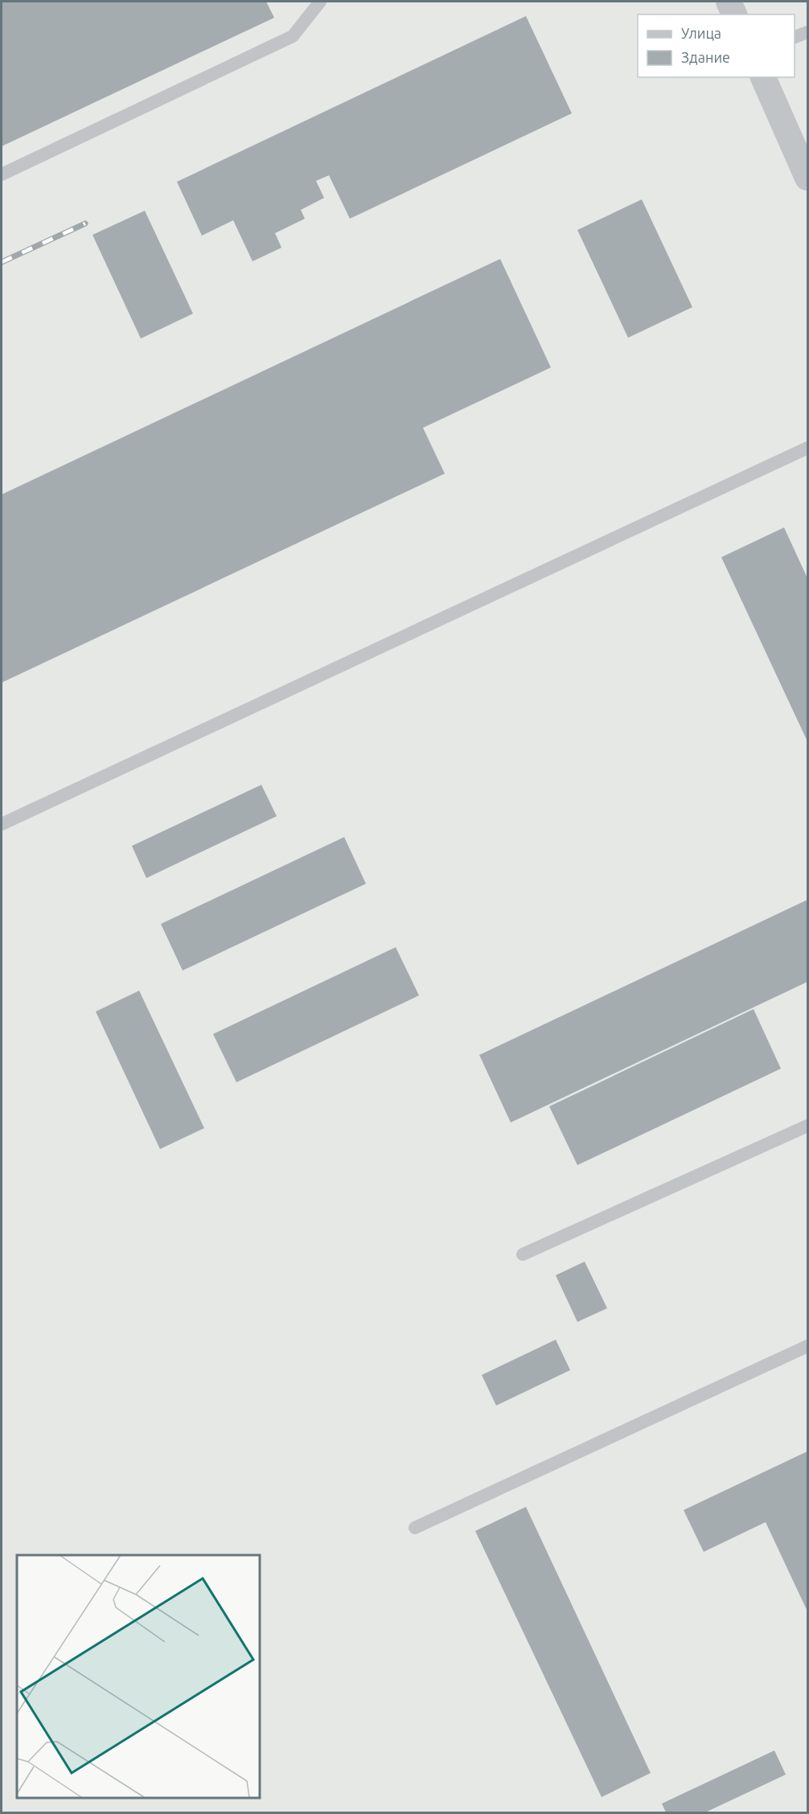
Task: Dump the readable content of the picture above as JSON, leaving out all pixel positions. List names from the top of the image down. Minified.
{"legend":["Улица","Здание"]}
